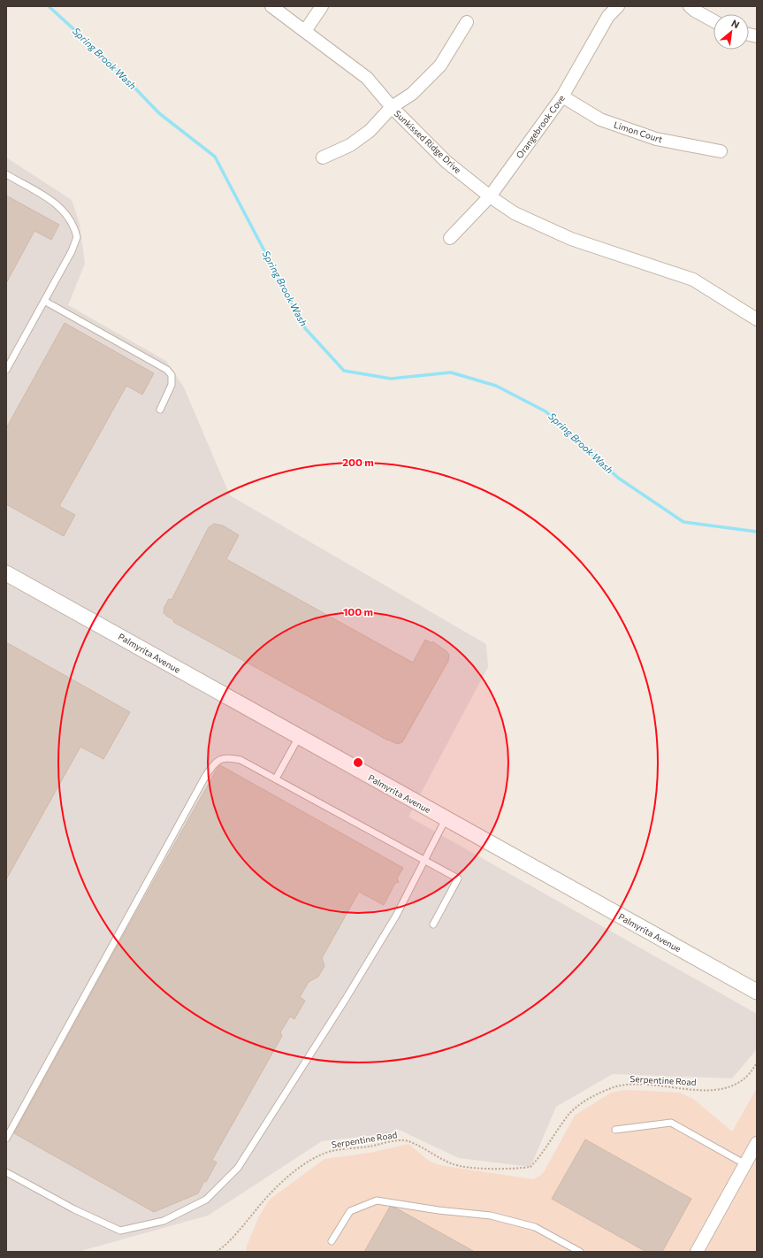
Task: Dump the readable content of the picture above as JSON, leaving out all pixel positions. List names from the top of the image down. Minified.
{"streets":{"street":["Orangebrook Cove","Limon Court","Sunkissed Ridge Drive","Palmyrita Avenue"],"path":["Serpentine Road"]},"crossings":[["Orangebrook Cove","Limon Court"],["Orangebrook Cove","Sunkissed Ridge Drive"]],"water":["Spring Brook Wash"],"north":"top right","rings":["200 m","100 m"]}
